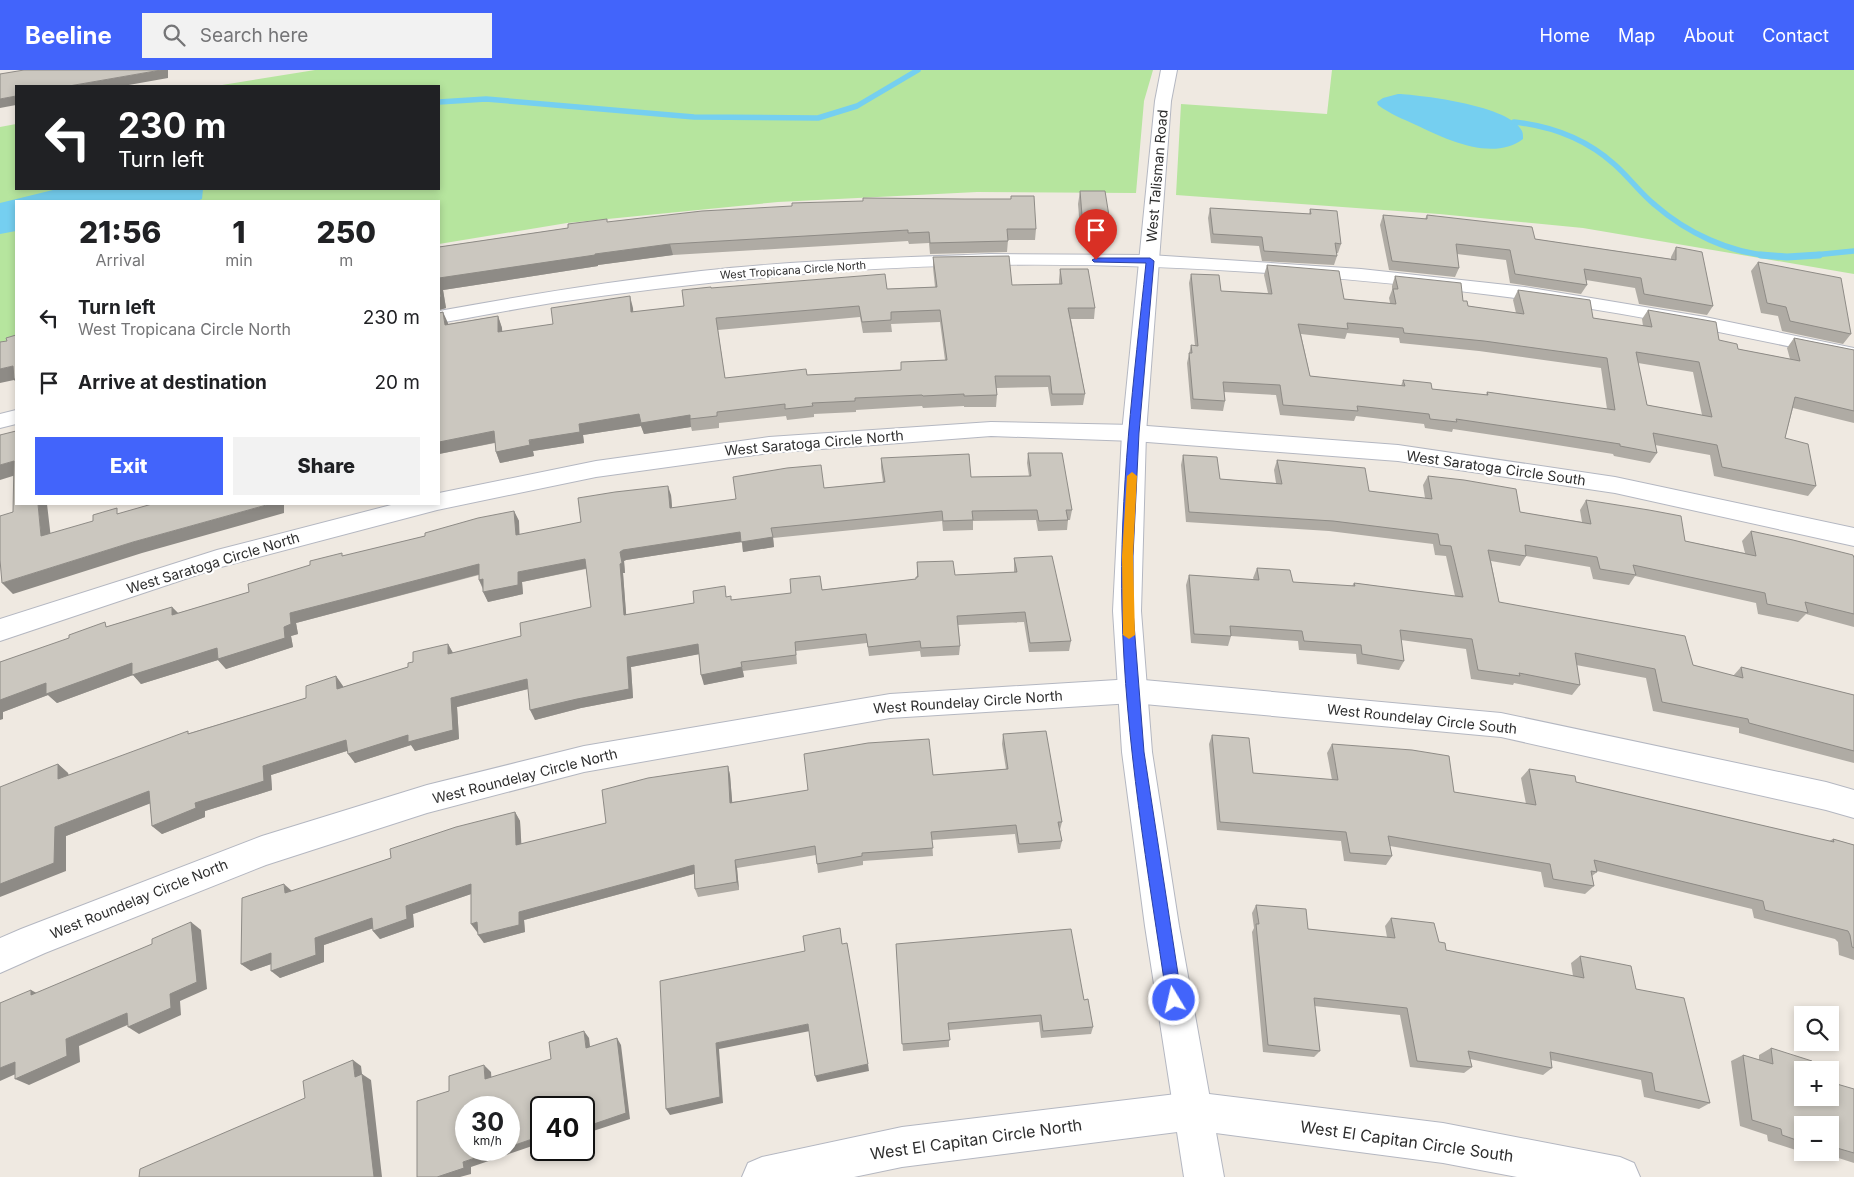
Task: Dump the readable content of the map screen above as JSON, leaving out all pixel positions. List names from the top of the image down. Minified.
{"streets":{"street":["West Talisman Road","West Tropicana Circle North","West Saratoga Circle North","West Saratoga Circle South","West Roundelay Circle North","West Roundelay Circle South","West El Capitan Circle North","West El Capitan Circle South"]},"crossings":[["West Talisman Road","West Tropicana Circle North"],["West Talisman Road","West Saratoga Circle North"],["West Talisman Road","West Saratoga Circle South"],["West Talisman Road","West Roundelay Circle North"],["West Talisman Road","West Roundelay Circle South"],["West Talisman Road","West El Capitan Circle North"],["West Talisman Road","West El Capitan Circle South"],["West Saratoga Circle North","West Saratoga Circle South"],["West Roundelay Circle North","West Roundelay Circle South"],["West El Capitan Circle North","West El Capitan Circle South"]],"page":{"header":"Beeline","search":"Search here","nav":["Home","Map","About","Contact"],"turn":["230 m","Turn left"],"eta":["21:56","Arrival","1","min","250","m"],"list":[{"name":"Turn left","note":"West Tropicana Circle North","value":"230 m"},{"name":"Arrive at destination","value":"20 m"}],"buttons":["Exit","Share"],"map_buttons":["+","−"],"speed":"30 km/h","limit":"40"}}
